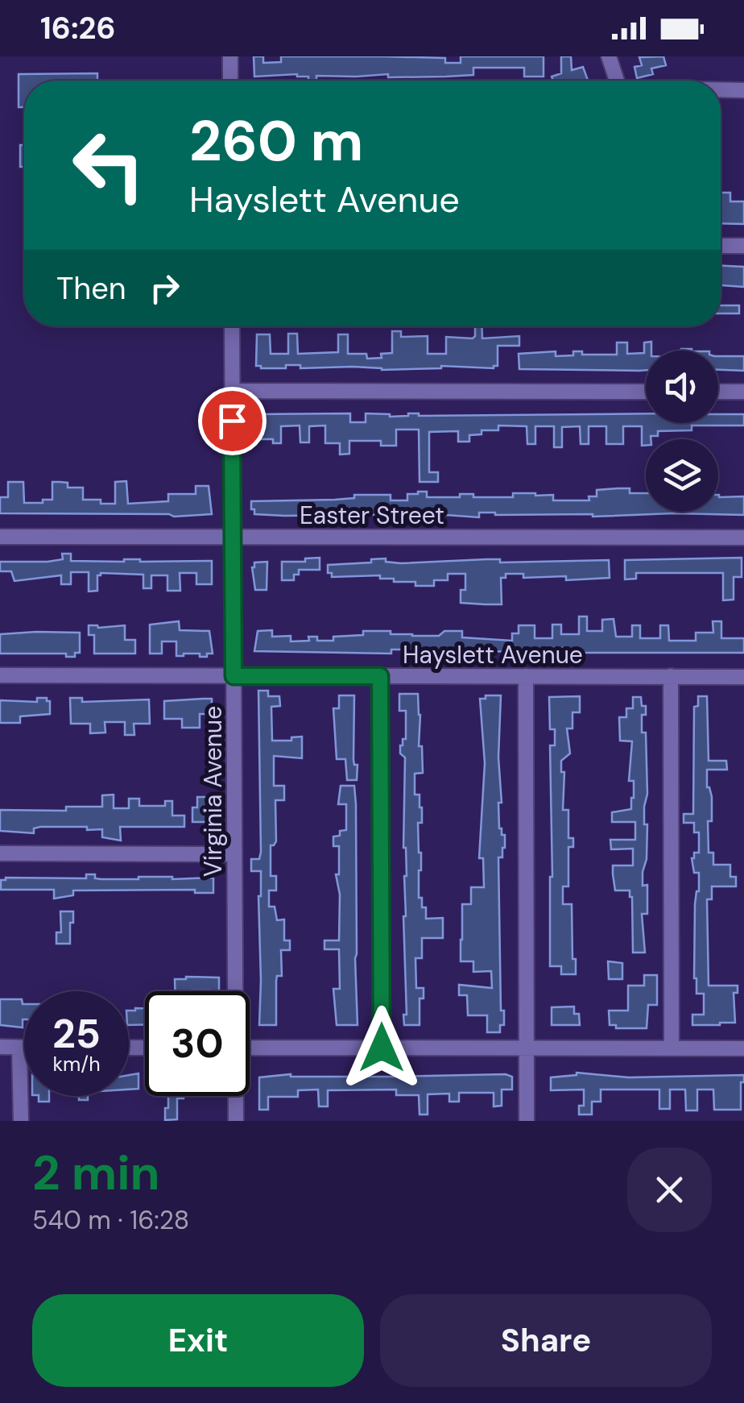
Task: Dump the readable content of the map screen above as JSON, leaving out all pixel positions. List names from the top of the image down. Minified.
{"streets":{"street":["Easter Street","Hayslett Avenue","Virginia Avenue"]},"crossings":[["Easter Street","Virginia Avenue"],["Hayslett Avenue","Virginia Avenue"]],"page":{"status":"16:26","turn":["260 m","Hayslett Avenue"],"then":"Then","speed":"25 km/h","limit":"30","heading":["2 min","540 m · 16:28"],"buttons":["Exit","Share"]}}
